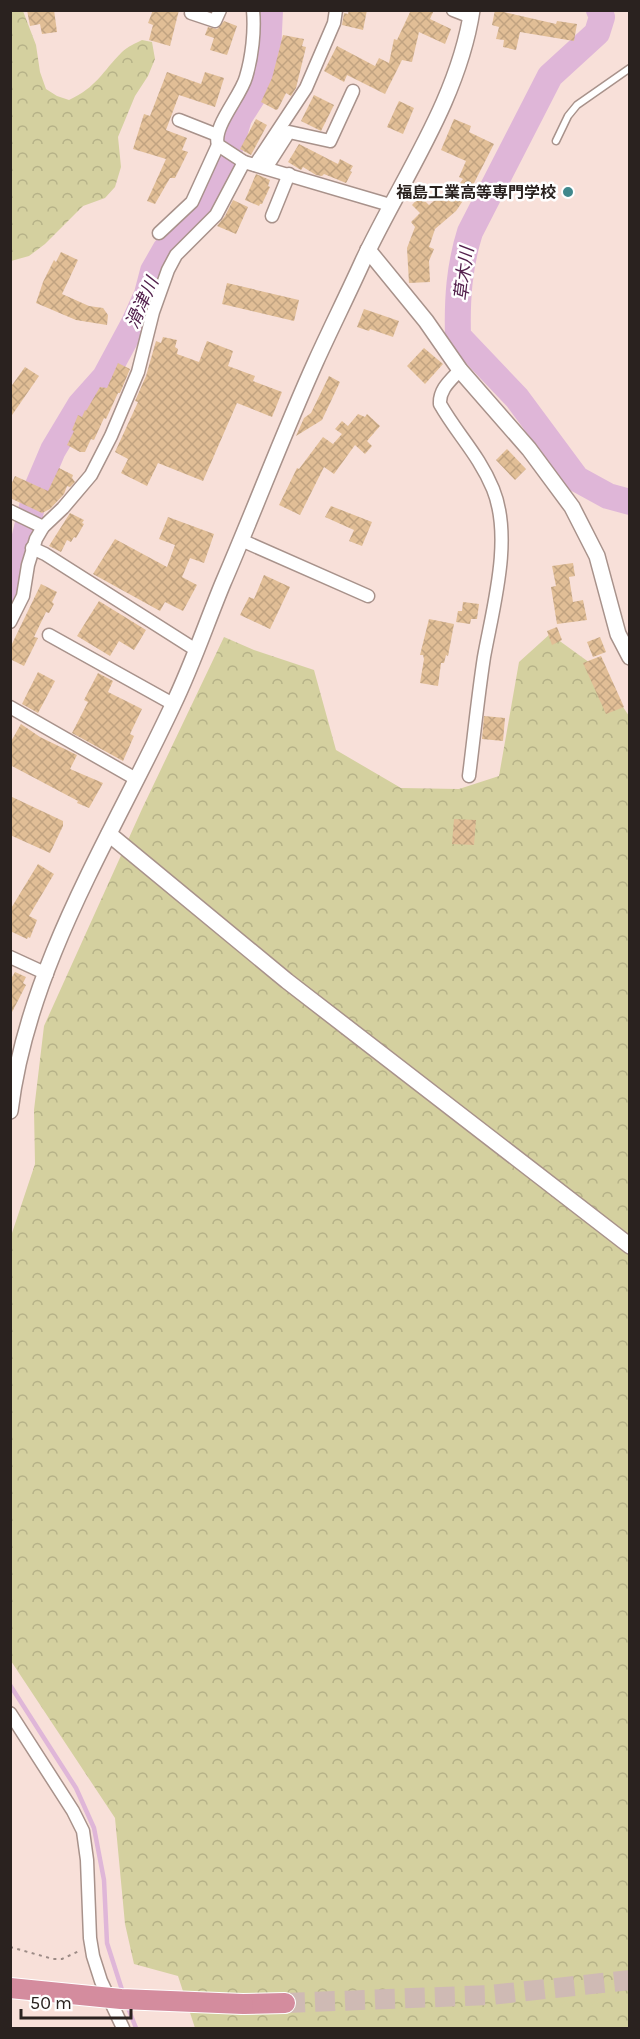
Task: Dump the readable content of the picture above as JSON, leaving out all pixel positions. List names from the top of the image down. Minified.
{"water":["草木川","滑津川"],"places":["福島工業高等専門学校"],"scale_bar":"50 m"}
